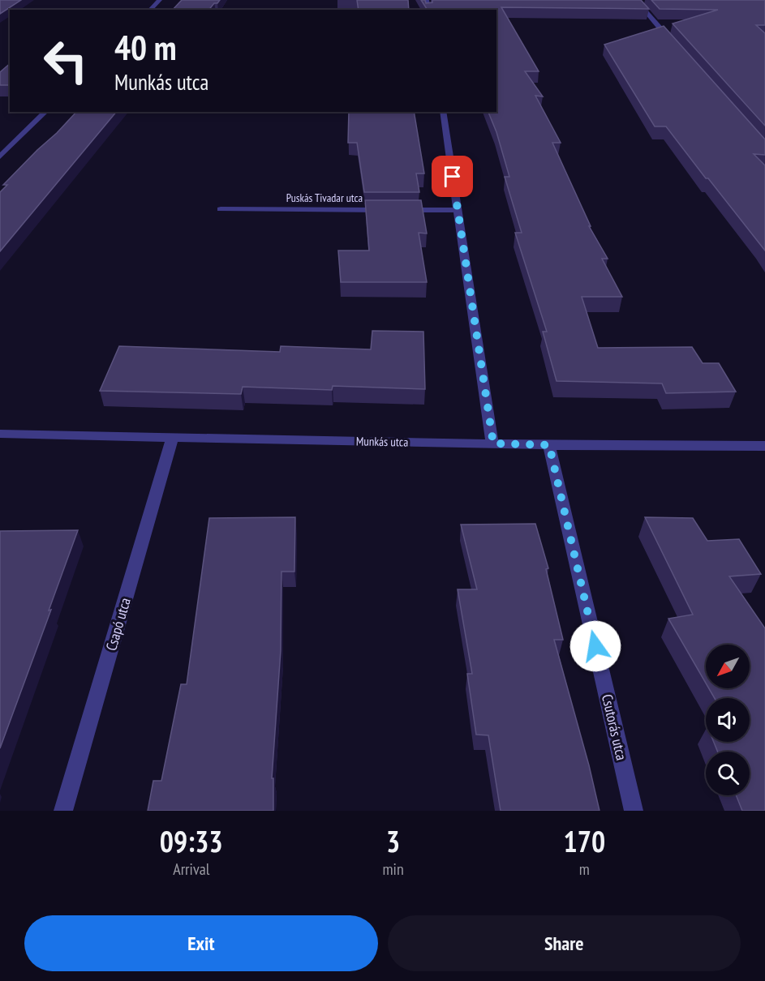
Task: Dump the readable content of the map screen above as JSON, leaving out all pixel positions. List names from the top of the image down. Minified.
{"streets":{"street":["Puskás Tivadar utca","Munkás utca","Csapó utca","Csutorás utca"]},"crossings":[["Munkás utca","Csapó utca"],["Munkás utca","Csutorás utca"]],"north":"bottom left","page":{"turn":["40 m","Munkás utca"],"eta":["09:33","Arrival","3","min","170","m"],"buttons":["Exit","Share"]}}
